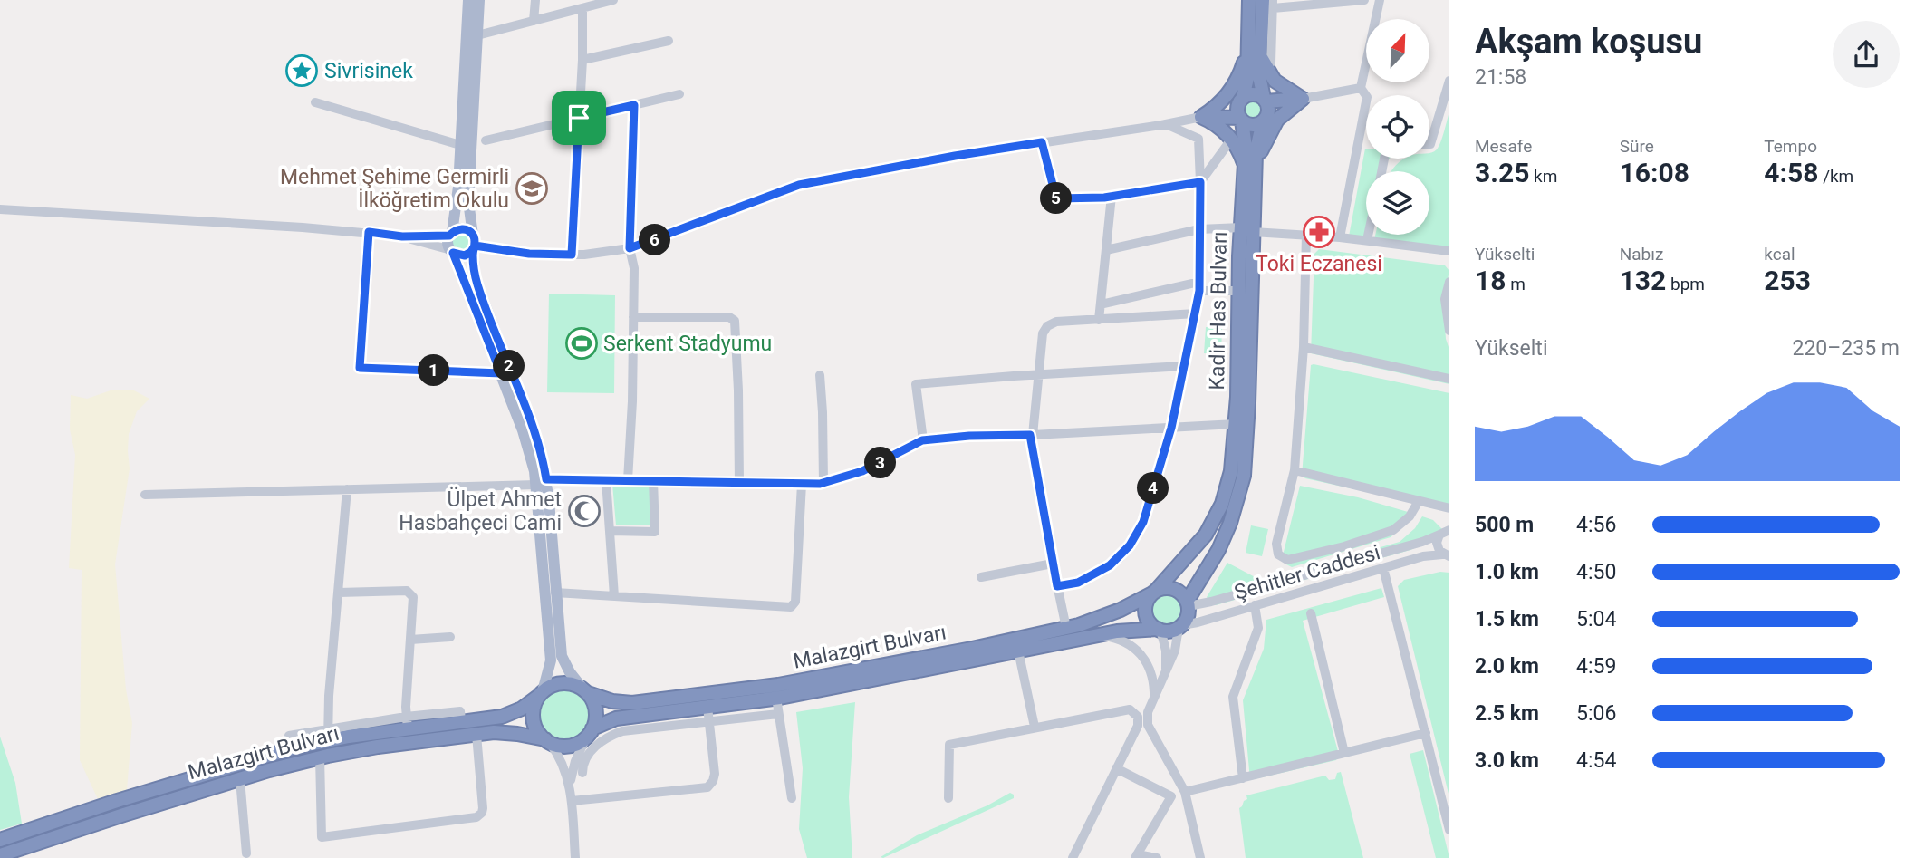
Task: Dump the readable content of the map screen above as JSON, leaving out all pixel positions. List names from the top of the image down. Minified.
{"streets":{"highway":["Kadir Has Bulvarı","Malazgirt Bulvarı"],"street":["Şehitler Caddesi"]},"crossings":[["Kadir Has Bulvarı","Şehitler Caddesi"],["Kadir Has Bulvarı","Malazgirt Bulvarı"],["Şehitler Caddesi","Malazgirt Bulvarı"]],"places":{"place":["Sivrisinek"],"school or university":["Mehmet Şehime Germirli İlköğretim Okulu"],"pharmacy":["Toki Eczanesi"],"sports":["Serkent Stadyumu"],"mosque":["Ülpet Ahmet Hasbahçeci Cami"]},"north":"top right","page":{"heading":["Akşam koşusu","21:58"],"stats":[["Mesafe","3.25 km"],["Süre","16:08"],["Tempo","4:58 /km"],["Yükselti","18 m"],["Nabız","132 bpm"],["kcal","253"]],"pins":["5","6","2","1","3","4"],"chart":["Yükselti","220–235 m"],"list":[{"name":"500 m","note":"4:56"},{"name":"1.0 km","note":"4:50"},{"name":"1.5 km","note":"5:04"},{"name":"2.0 km","note":"4:59"},{"name":"2.5 km","note":"5:06"},{"name":"3.0 km","note":"4:54"}]}}
